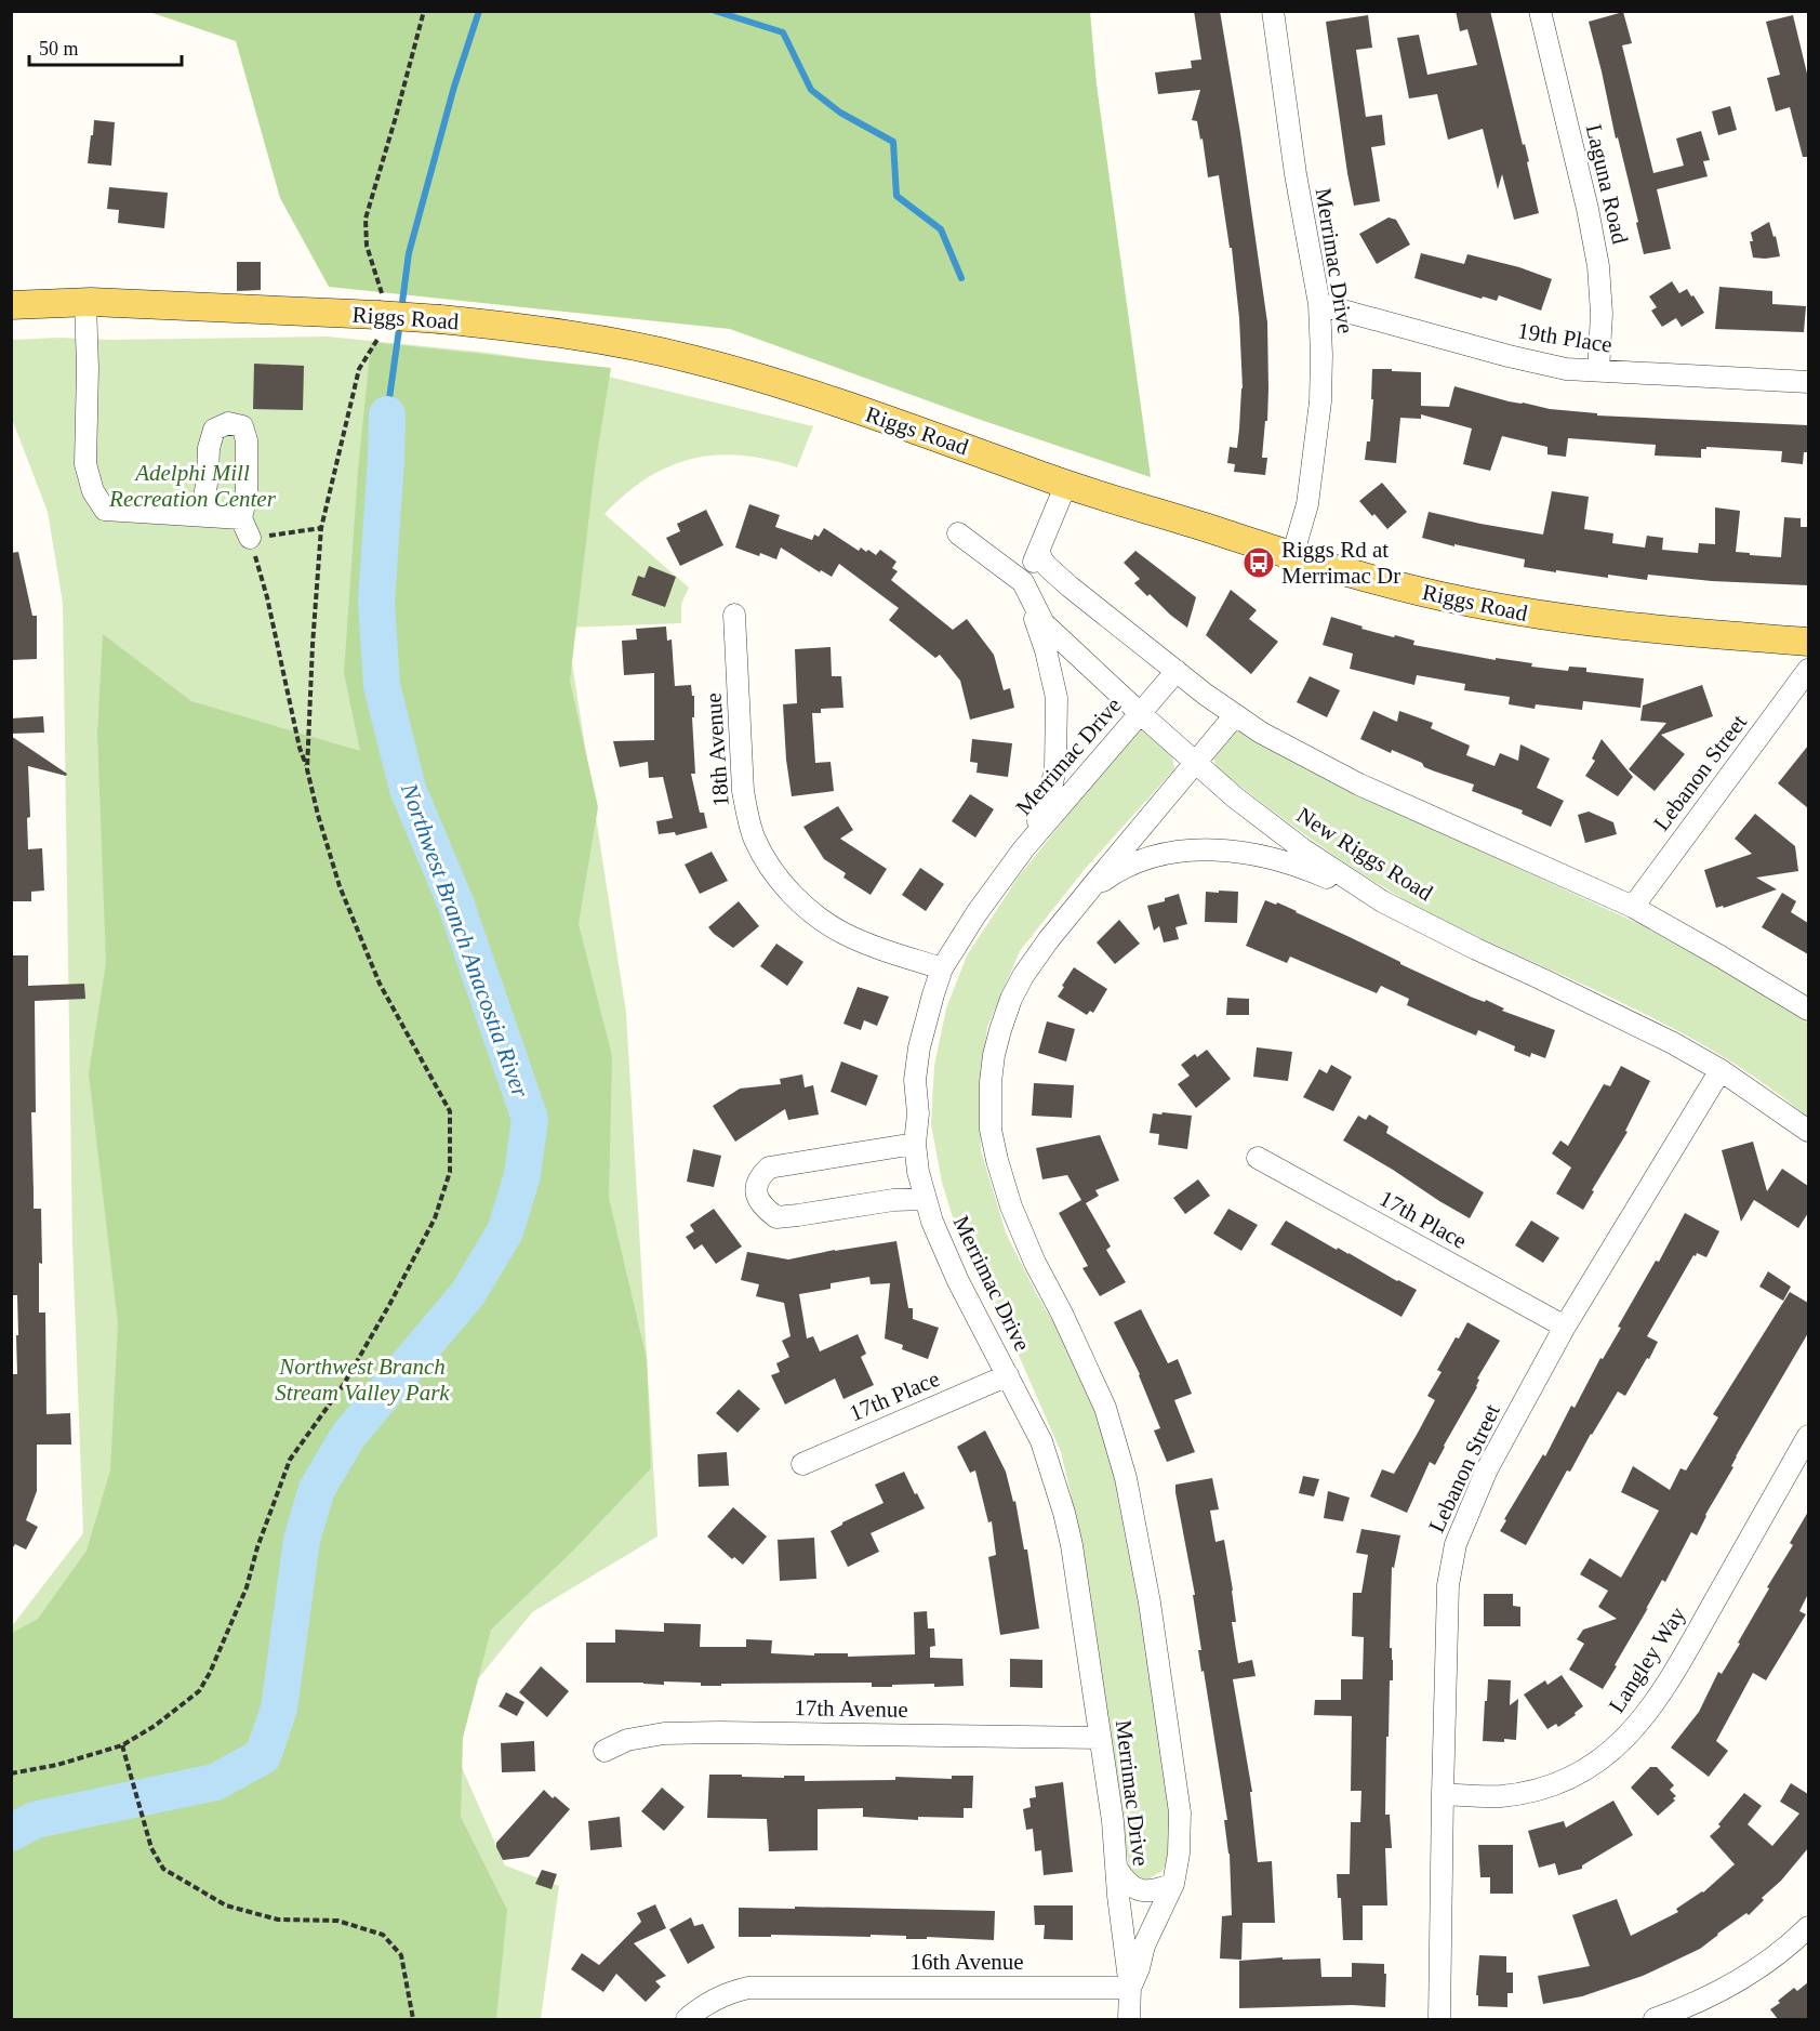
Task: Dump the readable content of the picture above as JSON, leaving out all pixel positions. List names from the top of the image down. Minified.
{"streets":{"main road":["Riggs Road"],"street":["Laguna Road","Merrimac Drive","19th Place","18th Avenue","Lebanon Street","New Riggs Road","17th Place","Langley Way","17th Avenue","16th Avenue"]},"crossings":[["Laguna Road","19th Place"],["Merrimac Drive","Riggs Road"],["Merrimac Drive","19th Place"],["Merrimac Drive","18th Avenue"],["Merrimac Drive","New Riggs Road"],["Merrimac Drive","17th Place"],["Merrimac Drive","17th Avenue"],["Merrimac Drive","16th Avenue"],["Lebanon Street","New Riggs Road"],["Lebanon Street","17th Place"],["Lebanon Street","Langley Way"]],"water":["Northwest Branch Anacostia River"],"parks":["Adelphi Mill Recreation Center","Northwest Branch Stream Valley Park"],"places":{"bus stop":["Riggs Rd at Merrimac Dr"]},"scale_bar":"50 m"}
